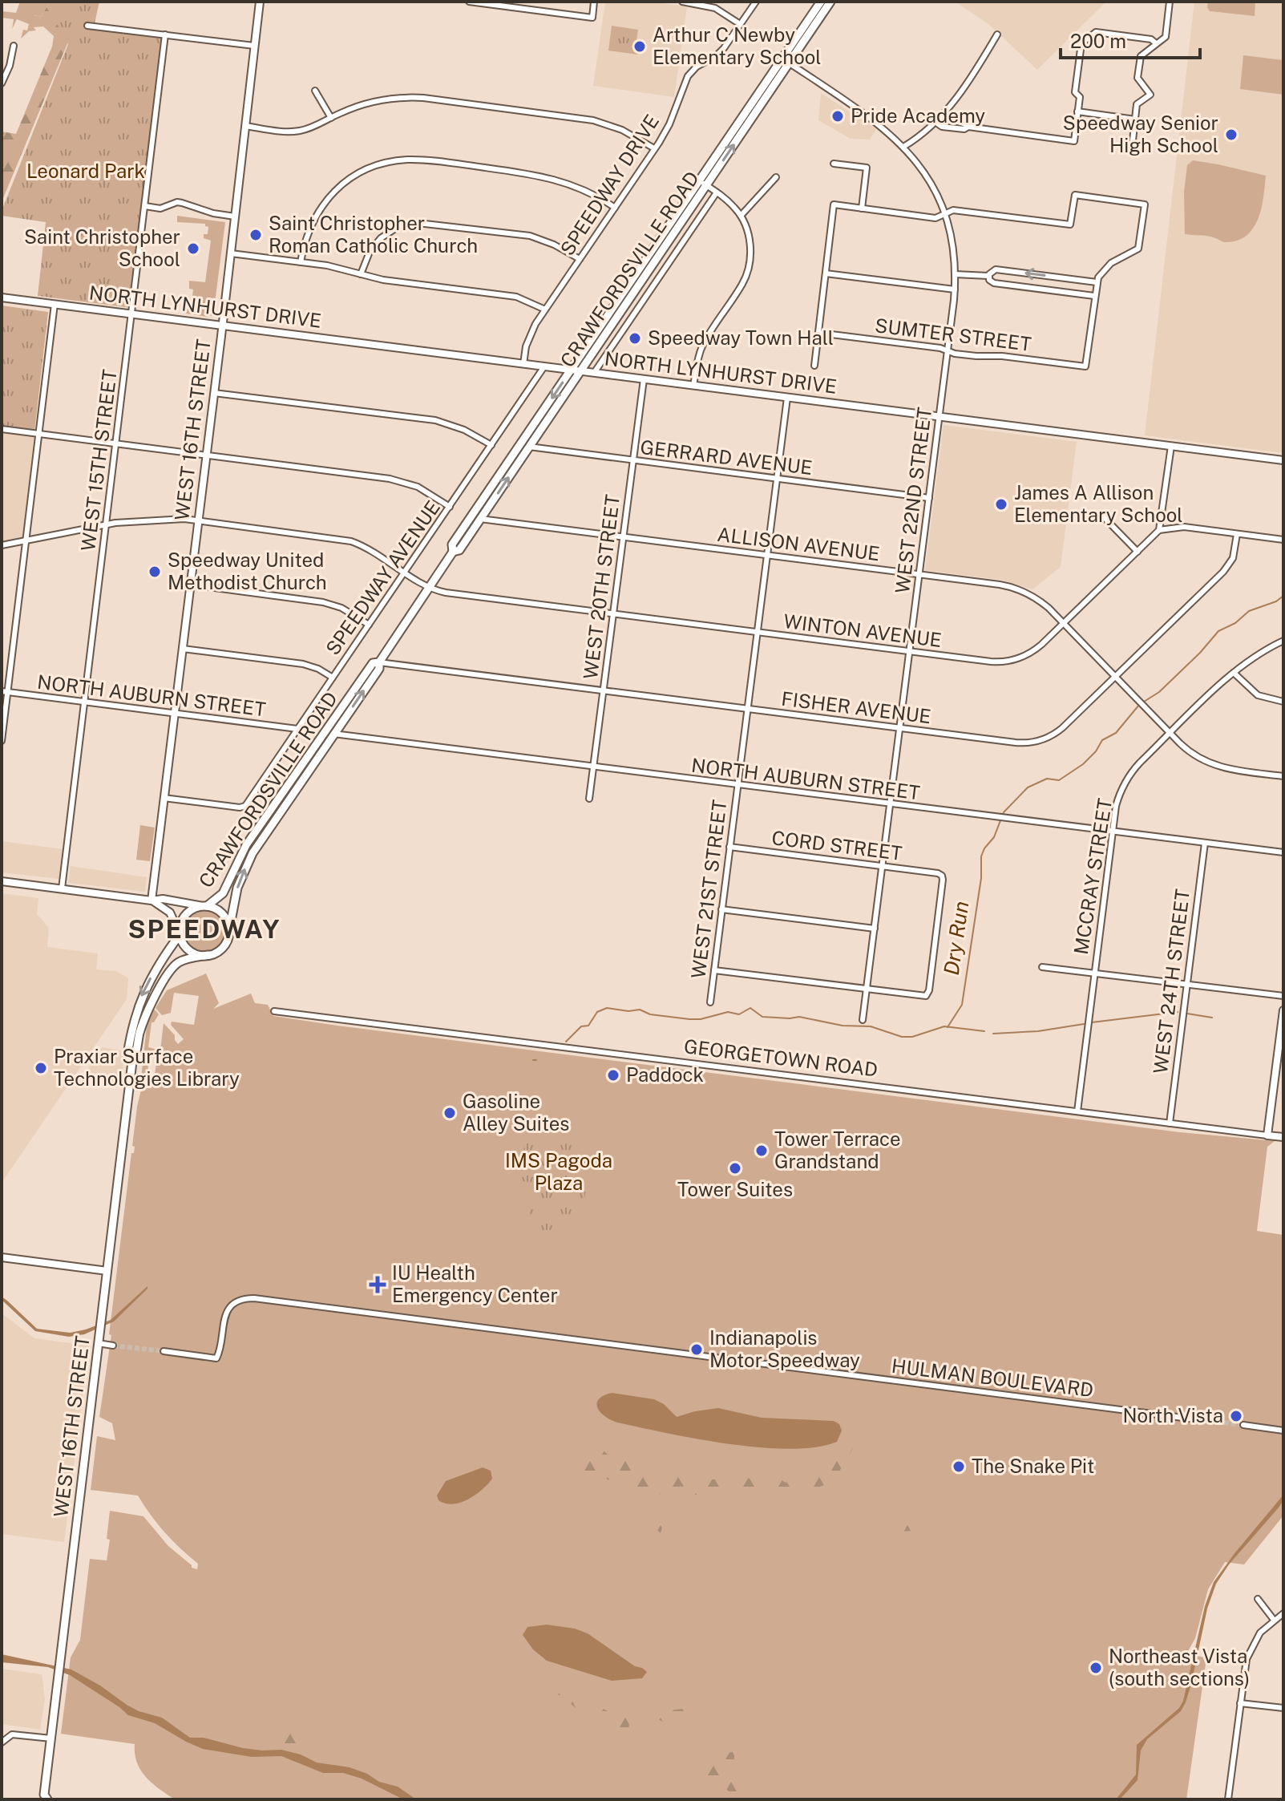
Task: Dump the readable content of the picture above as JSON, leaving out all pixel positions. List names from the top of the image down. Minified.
{"streets":{"main road":["CRAWFORDSVILLE ROAD","NORTH LYNHURST DRIVE","WEST 16TH STREET","GEORGETOWN ROAD"],"street":["SPEEDWAY DRIVE","SUMTER STREET","GERRARD AVENUE","WEST 15TH STREET","WEST 22ND STREET","ALLISON AVENUE","SPEEDWAY AVENUE","WEST 20TH STREET","WINTON AVENUE","NORTH AUBURN STREET","FISHER AVENUE","CORD STREET","MCCRAY STREET","WEST 21ST STREET","WEST 24TH STREET","HULMAN BOULEVARD"]},"crossings":[["SPEEDWAY DRIVE","NORTH LYNHURST DRIVE"],["CRAWFORDSVILLE ROAD","NORTH LYNHURST DRIVE"],["CRAWFORDSVILLE ROAD","WEST 16TH STREET"],["CRAWFORDSVILLE ROAD","GERRARD AVENUE"],["CRAWFORDSVILLE ROAD","WEST 22ND STREET"],["CRAWFORDSVILLE ROAD","ALLISON AVENUE"],["CRAWFORDSVILLE ROAD","WINTON AVENUE"],["CRAWFORDSVILLE ROAD","NORTH AUBURN STREET"],["CRAWFORDSVILLE ROAD","FISHER AVENUE"],["NORTH LYNHURST DRIVE","WEST 16TH STREET"],["NORTH LYNHURST DRIVE","WEST 15TH STREET"],["NORTH LYNHURST DRIVE","WEST 22ND STREET"],["NORTH LYNHURST DRIVE","SPEEDWAY AVENUE"],["NORTH LYNHURST DRIVE","WEST 20TH STREET"],["NORTH LYNHURST DRIVE","WEST 21ST STREET"],["SUMTER STREET","WEST 22ND STREET"],["WEST 16TH STREET","SPEEDWAY AVENUE"],["WEST 16TH STREET","NORTH AUBURN STREET"],["GERRARD AVENUE","WEST 22ND STREET"],["GERRARD AVENUE","WEST 20TH STREET"],["GERRARD AVENUE","WEST 21ST STREET"],["WEST 15TH STREET","NORTH AUBURN STREET"],["WEST 22ND STREET","ALLISON AVENUE"],["WEST 22ND STREET","WINTON AVENUE"],["WEST 22ND STREET","NORTH AUBURN STREET"],["WEST 22ND STREET","FISHER AVENUE"],["WEST 22ND STREET","CORD STREET"],["ALLISON AVENUE","WEST 20TH STREET"],["ALLISON AVENUE","WINTON AVENUE"],["ALLISON AVENUE","FISHER AVENUE"],["ALLISON AVENUE","MCCRAY STREET"],["ALLISON AVENUE","WEST 21ST STREET"],["SPEEDWAY AVENUE","NORTH AUBURN STREET"],["WEST 20TH STREET","WINTON AVENUE"],["WEST 20TH STREET","NORTH AUBURN STREET"],["WEST 20TH STREET","FISHER AVENUE"],["WINTON AVENUE","WEST 21ST STREET"],["NORTH AUBURN STREET","MCCRAY STREET"],["NORTH AUBURN STREET","WEST 21ST STREET"],["NORTH AUBURN STREET","WEST 24TH STREET"],["FISHER AVENUE","WEST 21ST STREET"],["CORD STREET","WEST 21ST STREET"],["MCCRAY STREET","GEORGETOWN ROAD"],["WEST 24TH STREET","GEORGETOWN ROAD"]],"districts":["SPEEDWAY"],"water":["Dry Run"],"parks":["Leonard Park","IMS Pagoda Plaza"],"places":{"other":["Arthur C Newby Elementary School","Pride Academy","Speedway Senior High School","Saint Christopher Roman Catholic Church","Saint Christopher School","Speedway Town Hall","James A Allison Elementary School","Speedway United Methodist Church","Praxiar Surface Technologies Library","Paddock","Gasoline Alley Suites","Tower Terrace Grandstand","Tower Suites","Indianapolis Motor Speedway","North Vista","The Snake Pit","Northeast Vista (south sections)"],"health":["IU Health Emergency Center"]},"scale_bar":"200 m"}
